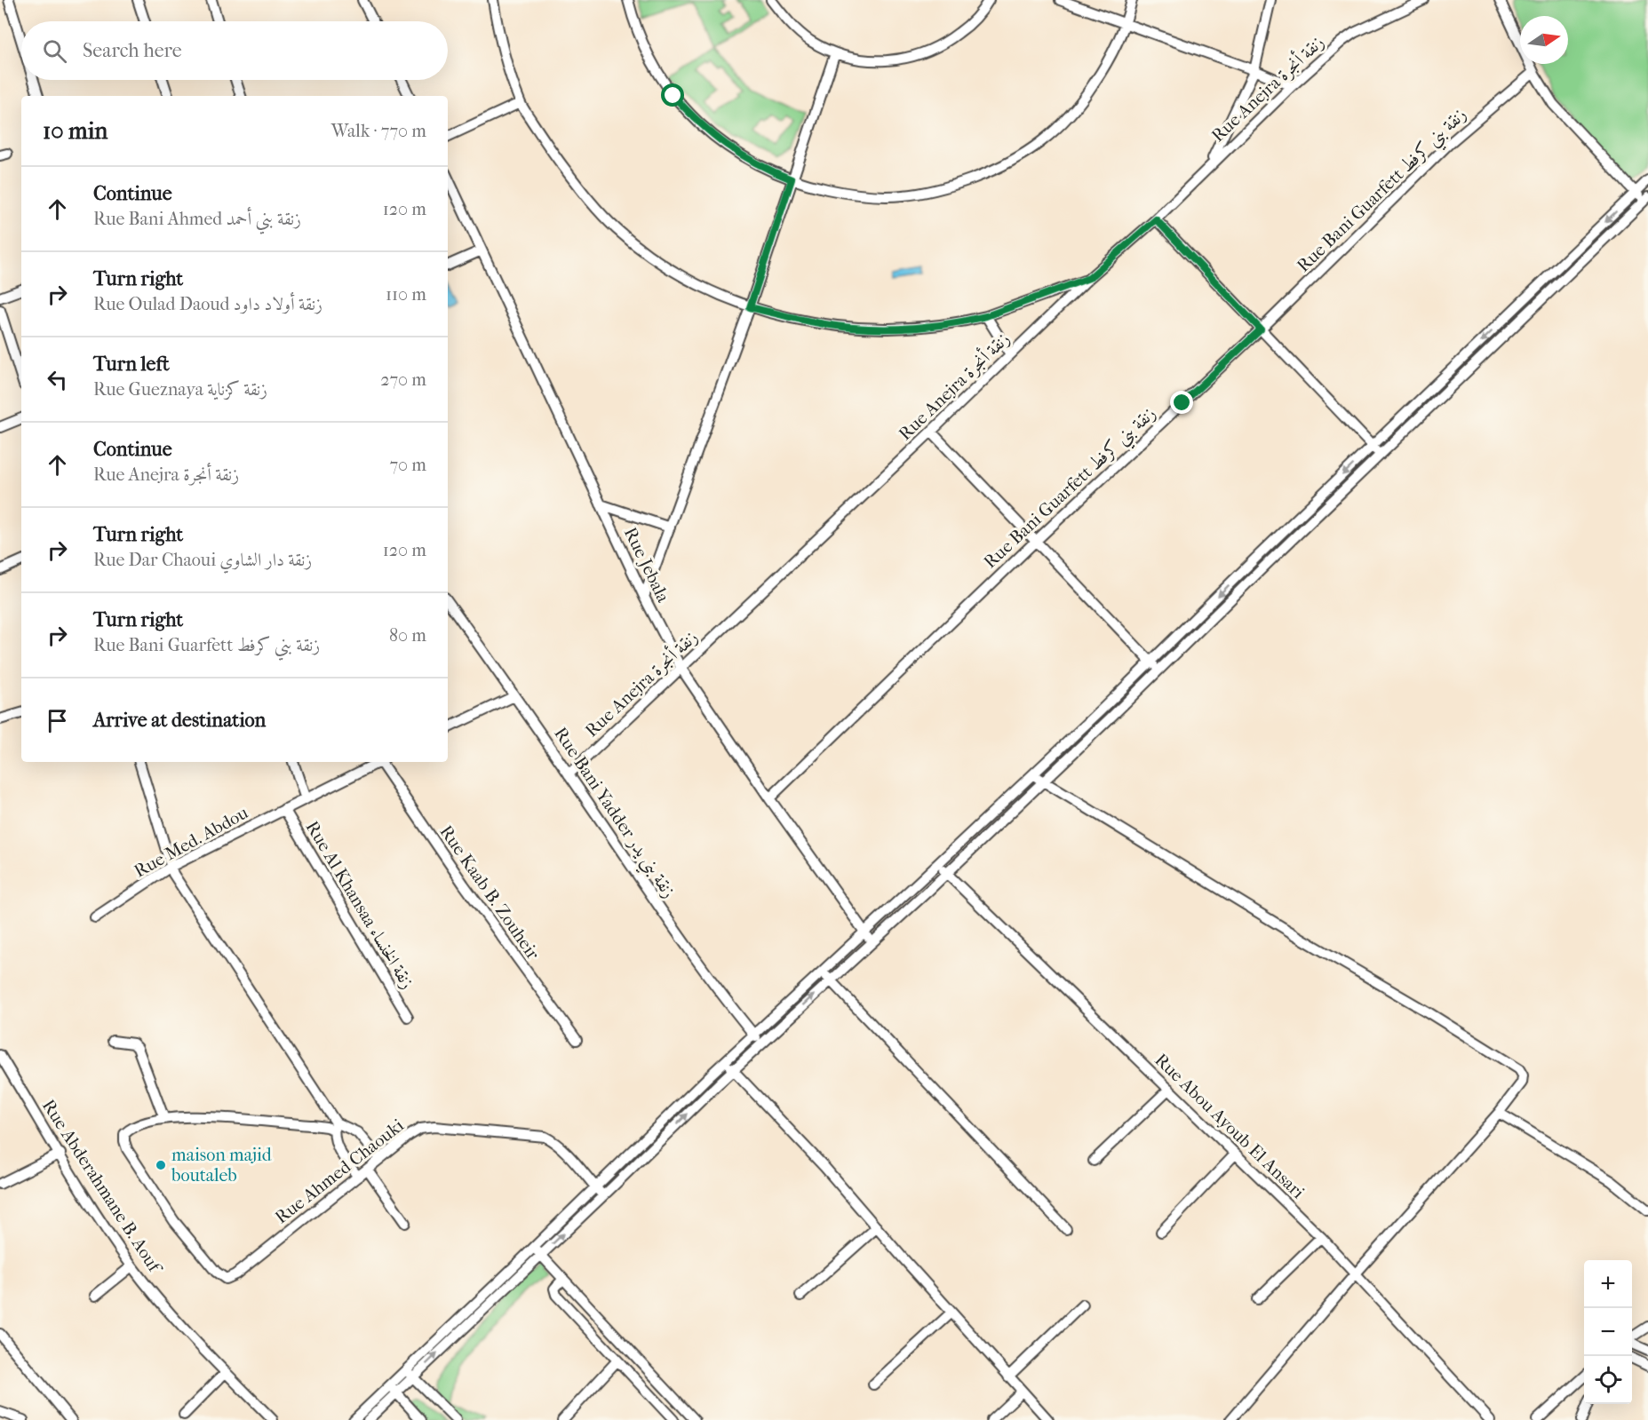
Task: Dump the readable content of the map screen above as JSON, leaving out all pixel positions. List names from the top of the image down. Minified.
{"streets":{"street":["Rue Anejra زنقة أنجرة","Rue Bani Guarfett زنقة بني كرفط","Rue Jebala","Rue Bani Yadder زنقة بني يدر","Rue Med. Abdou","Rue Kaab B. Zouheir","Rue Al Khansaa زنقة الخنساء","Rue Abou Ayoub El Ansari","Rue Ahmed Chaouki","Rue Abderahmane B. Aouf"]},"crossings":[["Rue Anejra زنقة أنجرة","Rue Jebala"],["Rue Anejra زنقة أنجرة","Rue Bani Yadder زنقة بني يدر"],["Rue Bani Guarfett زنقة بني كرفط","Rue Jebala"],["Rue Med. Abdou","Rue Al Khansaa زنقة الخنساء"]],"places":["maison majid boutaleb"],"north":"right","page":{"search":"Search here","heading":["10 min","Walk · 770 m"],"list":[["Continue","Rue Bani Ahmed زنقة بني أحمد","120 m"],["Turn right","Rue Oulad Daoud زنقة أولاد داود","110 m"],["Turn left","Rue Gueznaya زنقة كزناية","270 m"],["Continue","Rue Anejra زنقة أنجرة","70 m"],["Turn right","Rue Dar Chaoui زنقة دار الشاوي","120 m"],["Turn right","Rue Bani Guarfett زنقة بني كرفط","80 m"],"Arrive at destination"],"map_buttons":["+","−"]}}
